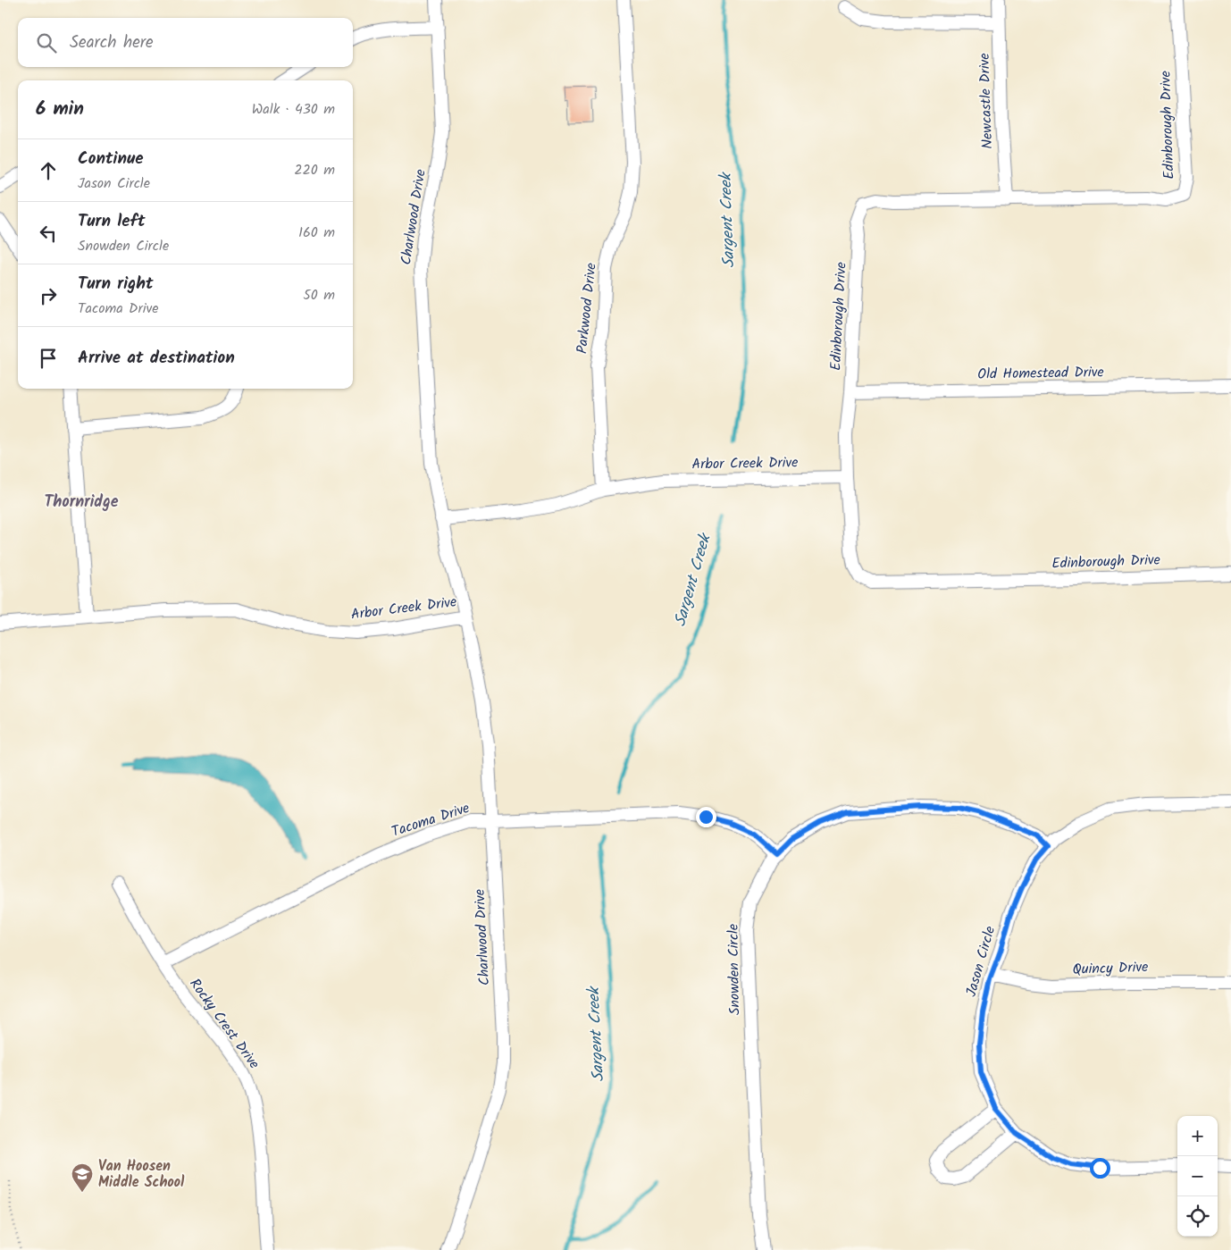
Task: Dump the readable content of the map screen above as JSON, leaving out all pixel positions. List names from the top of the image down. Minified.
{"streets":{"street":["Newcastle Drive","Edinborough Drive","Charlwood Drive","Parkwood Drive","Old Homestead Drive","Arbor Creek Drive","Tacoma Drive","Jason Circle","Quincy Drive","Snowden Circle","Rocky Crest Drive"]},"crossings":[["Newcastle Drive","Edinborough Drive"],["Edinborough Drive","Old Homestead Drive"],["Edinborough Drive","Arbor Creek Drive"],["Charlwood Drive","Arbor Creek Drive"],["Charlwood Drive","Tacoma Drive"],["Parkwood Drive","Arbor Creek Drive"],["Tacoma Drive","Snowden Circle"],["Tacoma Drive","Rocky Crest Drive"],["Jason Circle","Quincy Drive"],["Jason Circle","Snowden Circle"]],"districts":["Thornridge"],"water":["Sargent Creek"],"places":{"school or university":["Van Hoosen Middle School"]},"page":{"search":"Search here","heading":["6 min","Walk · 430 m"],"list":[["Continue","Jason Circle","220 m"],["Turn left","Snowden Circle","160 m"],["Turn right","Tacoma Drive","50 m"],"Arrive at destination"],"map_buttons":["+","−"]}}
